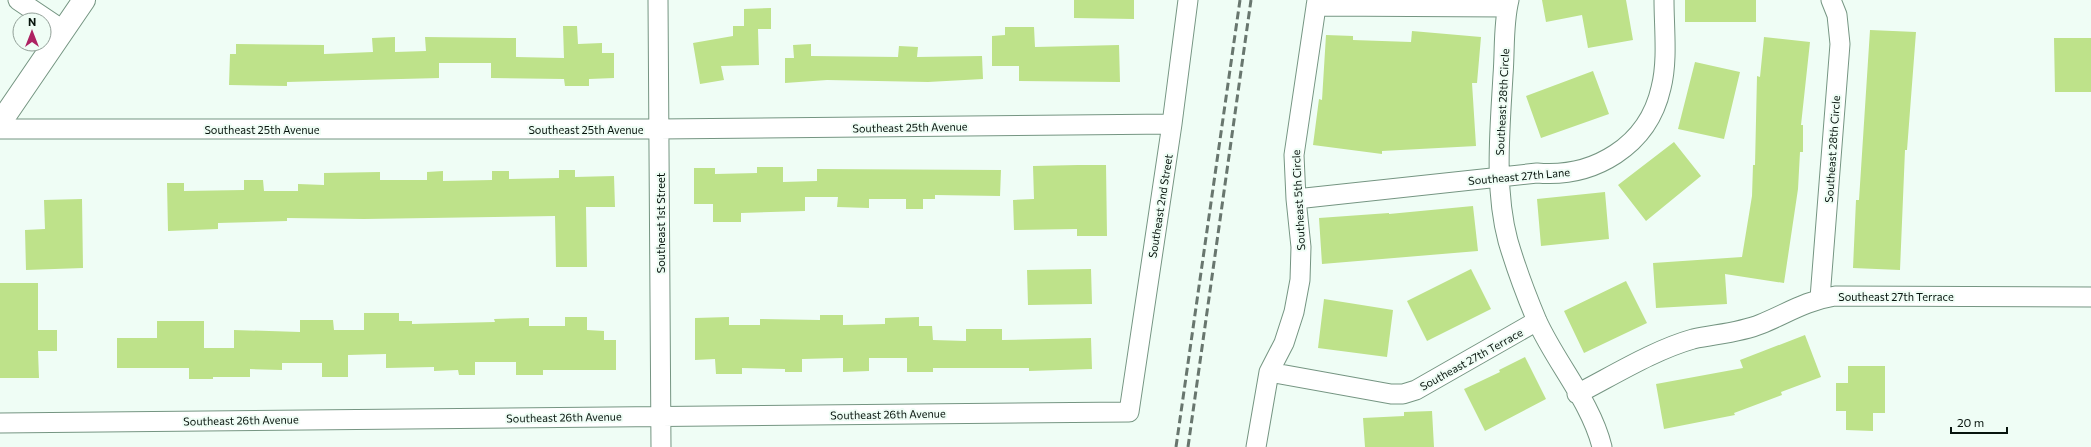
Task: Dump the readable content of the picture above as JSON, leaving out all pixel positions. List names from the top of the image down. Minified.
{"streets":{"street":["Southeast 28th Circle","Southeast 25th Avenue","Southeast 27th Lane","Southeast 5th Circle","Southeast 2nd Street","Southeast 1st Street","Southeast 27th Terrace","Southeast 26th Avenue"]},"crossings":[["Southeast 28th Circle","Southeast 27th Lane"],["Southeast 28th Circle","Southeast 27th Terrace"],["Southeast 25th Avenue","Southeast 2nd Street"],["Southeast 25th Avenue","Southeast 1st Street"],["Southeast 27th Lane","Southeast 5th Circle"],["Southeast 5th Circle","Southeast 27th Terrace"],["Southeast 2nd Street","Southeast 26th Avenue"],["Southeast 1st Street","Southeast 26th Avenue"]],"scale_bar":"20 m","north":"top"}
